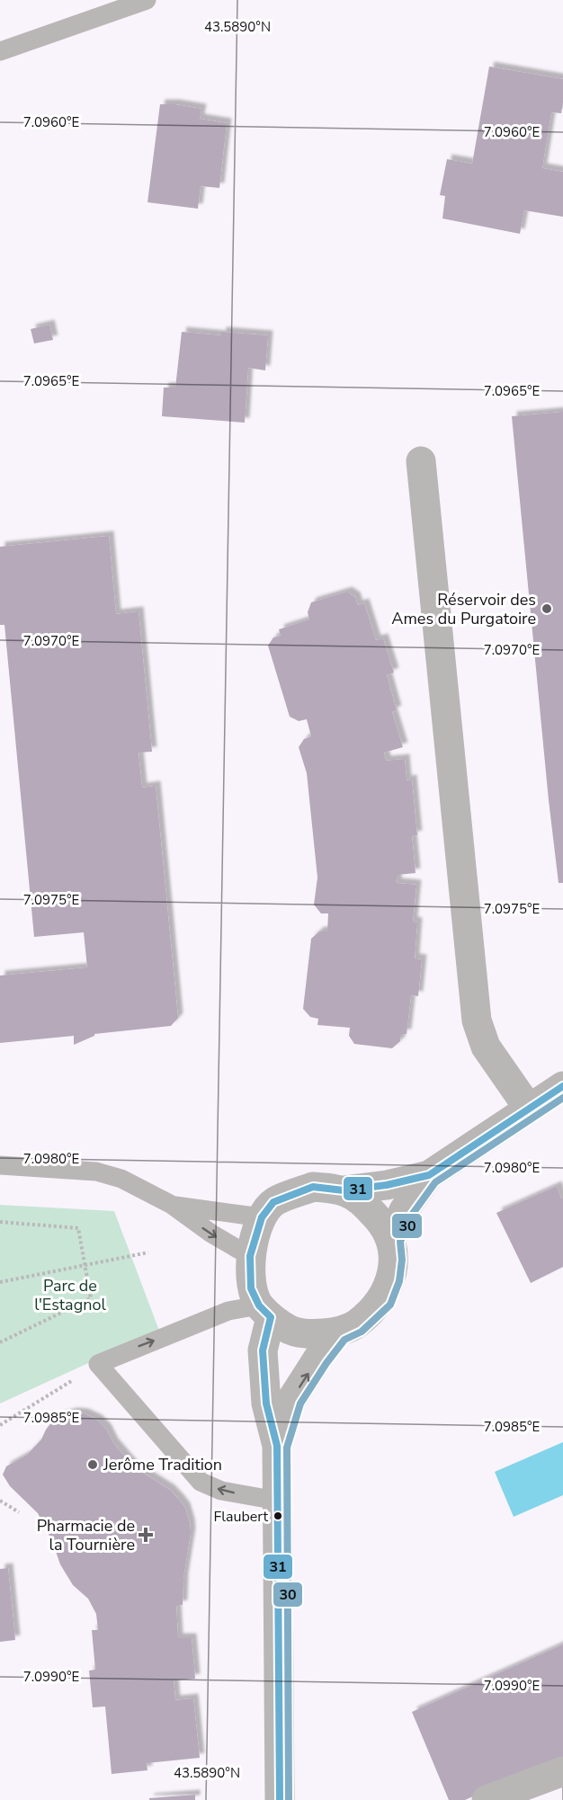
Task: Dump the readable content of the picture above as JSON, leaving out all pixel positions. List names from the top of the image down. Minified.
{"parks":["Parc de l'Estagnol"],"places":{"other":["Réservoir des Ames du Purgatoire","Jerôme Tradition","Flaubert"],"health":["Pharmacie de la Tournière"]},"lines":["transit line 31","transit line 30"],"coordinates":["43.5890°N","7.0960°E","7.0965°E","7.0970°E","7.0975°E","7.0980°E","7.0985°E","7.0990°E"]}
